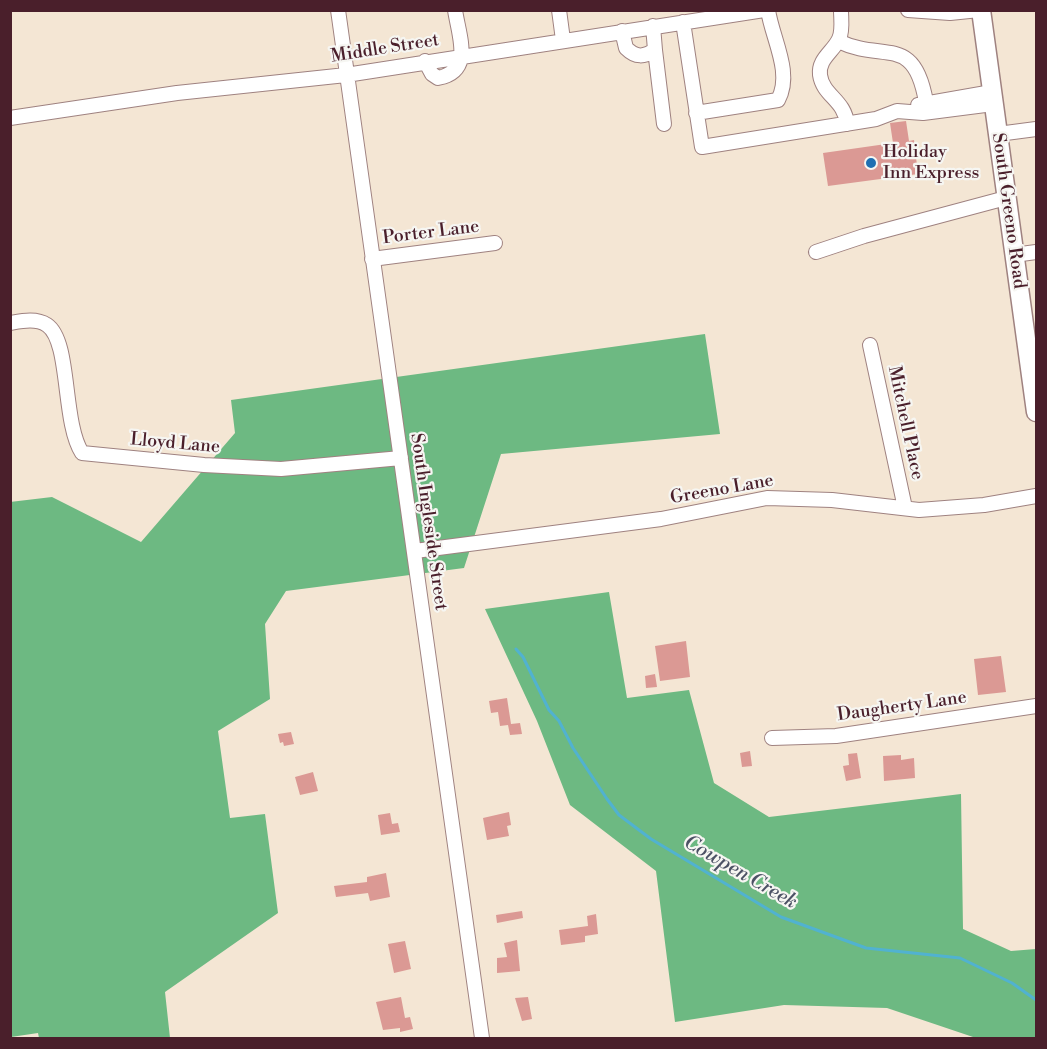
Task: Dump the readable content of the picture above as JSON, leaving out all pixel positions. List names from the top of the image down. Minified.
{"streets":{"main road":["South Greeno Road"],"street":["Middle Street","Porter Lane","Mitchell Place","Lloyd Lane","Greeno Lane","South Ingleside Street","Daugherty Lane"]},"crossings":[["Middle Street","South Ingleside Street"],["Porter Lane","South Ingleside Street"],["Mitchell Place","Greeno Lane"],["Lloyd Lane","South Ingleside Street"],["Greeno Lane","South Ingleside Street"]],"water":["Cowpen Creek"],"places":["Holiday Inn Express"]}
